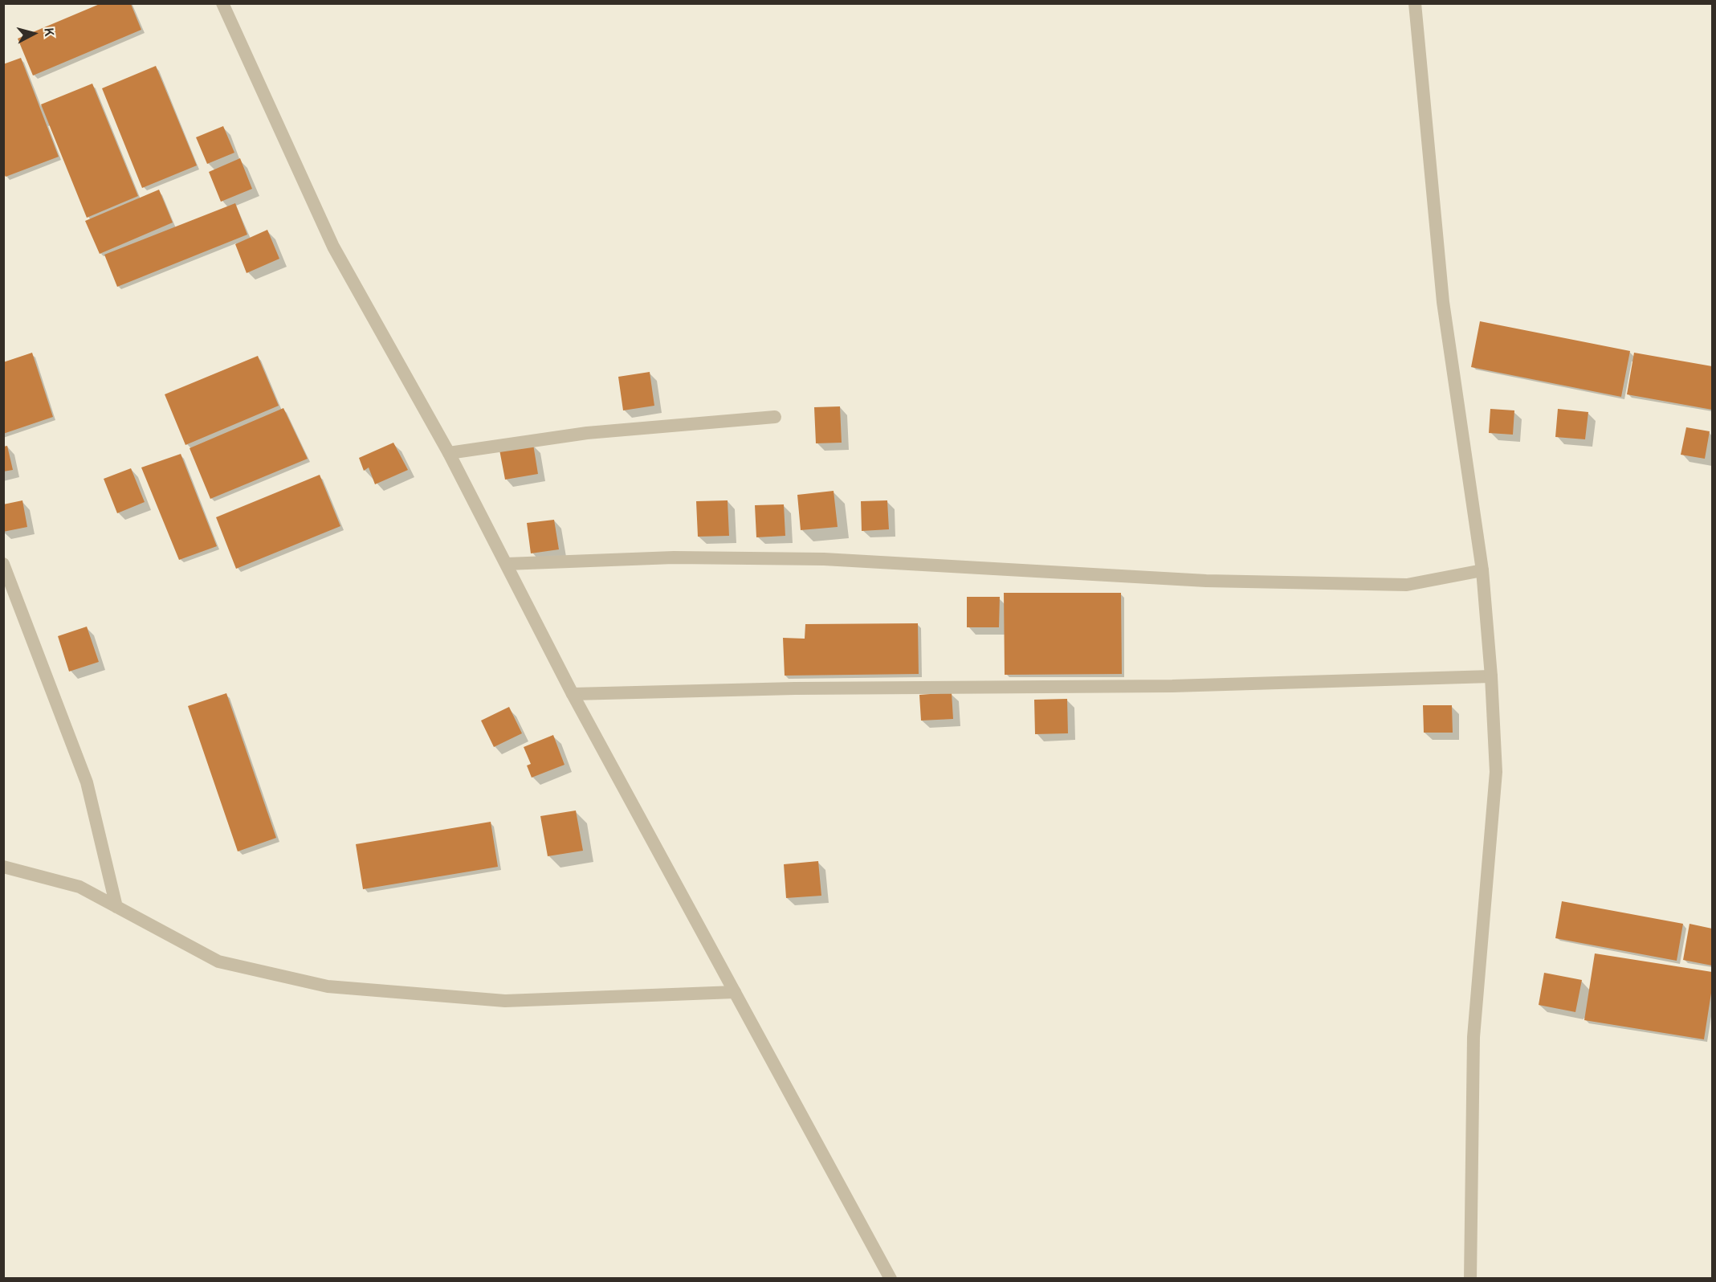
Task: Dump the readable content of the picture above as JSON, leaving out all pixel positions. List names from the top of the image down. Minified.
{"north":"right"}
